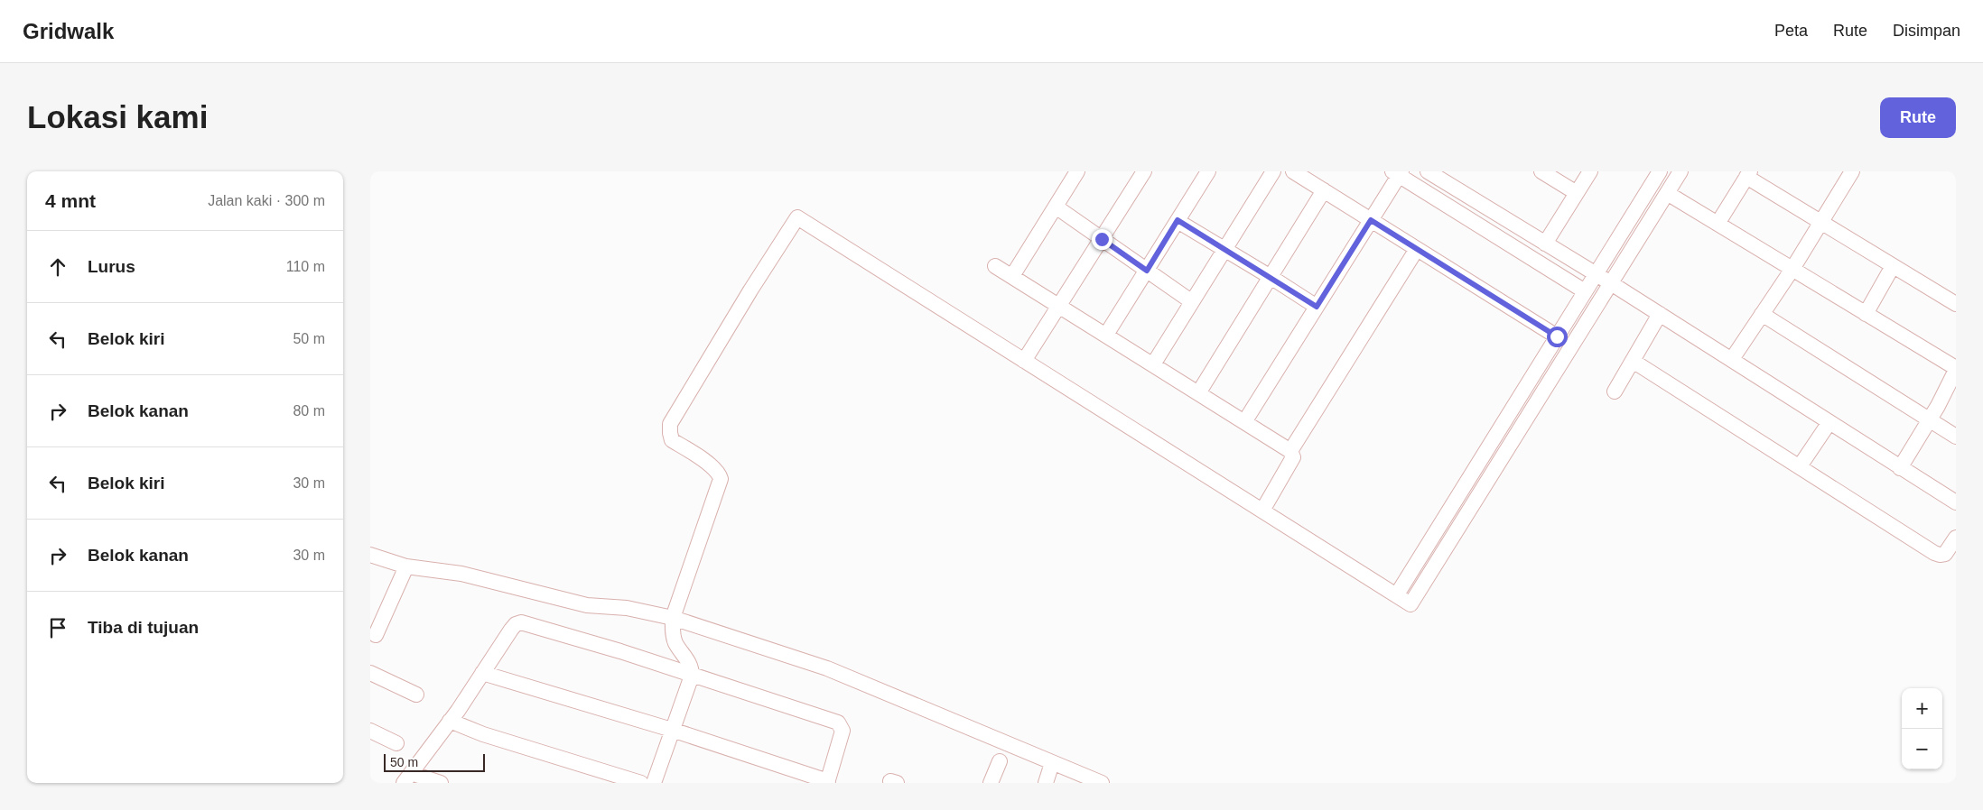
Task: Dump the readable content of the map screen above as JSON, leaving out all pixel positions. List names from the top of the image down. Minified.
{"scale_bar":"50 m","page":{"header":"Gridwalk","nav":["Peta","Rute","Disimpan"],"buttons":"Rute","title":"Lokasi kami","heading":["4 mnt","Jalan kaki · 300 m"],"list":[["Lurus","110 m"],["Belok kiri","50 m"],["Belok kanan","80 m"],["Belok kiri","30 m"],["Belok kanan","30 m"],"Tiba di tujuan"],"map_buttons":["+","−"],"scale":"50 m"}}
